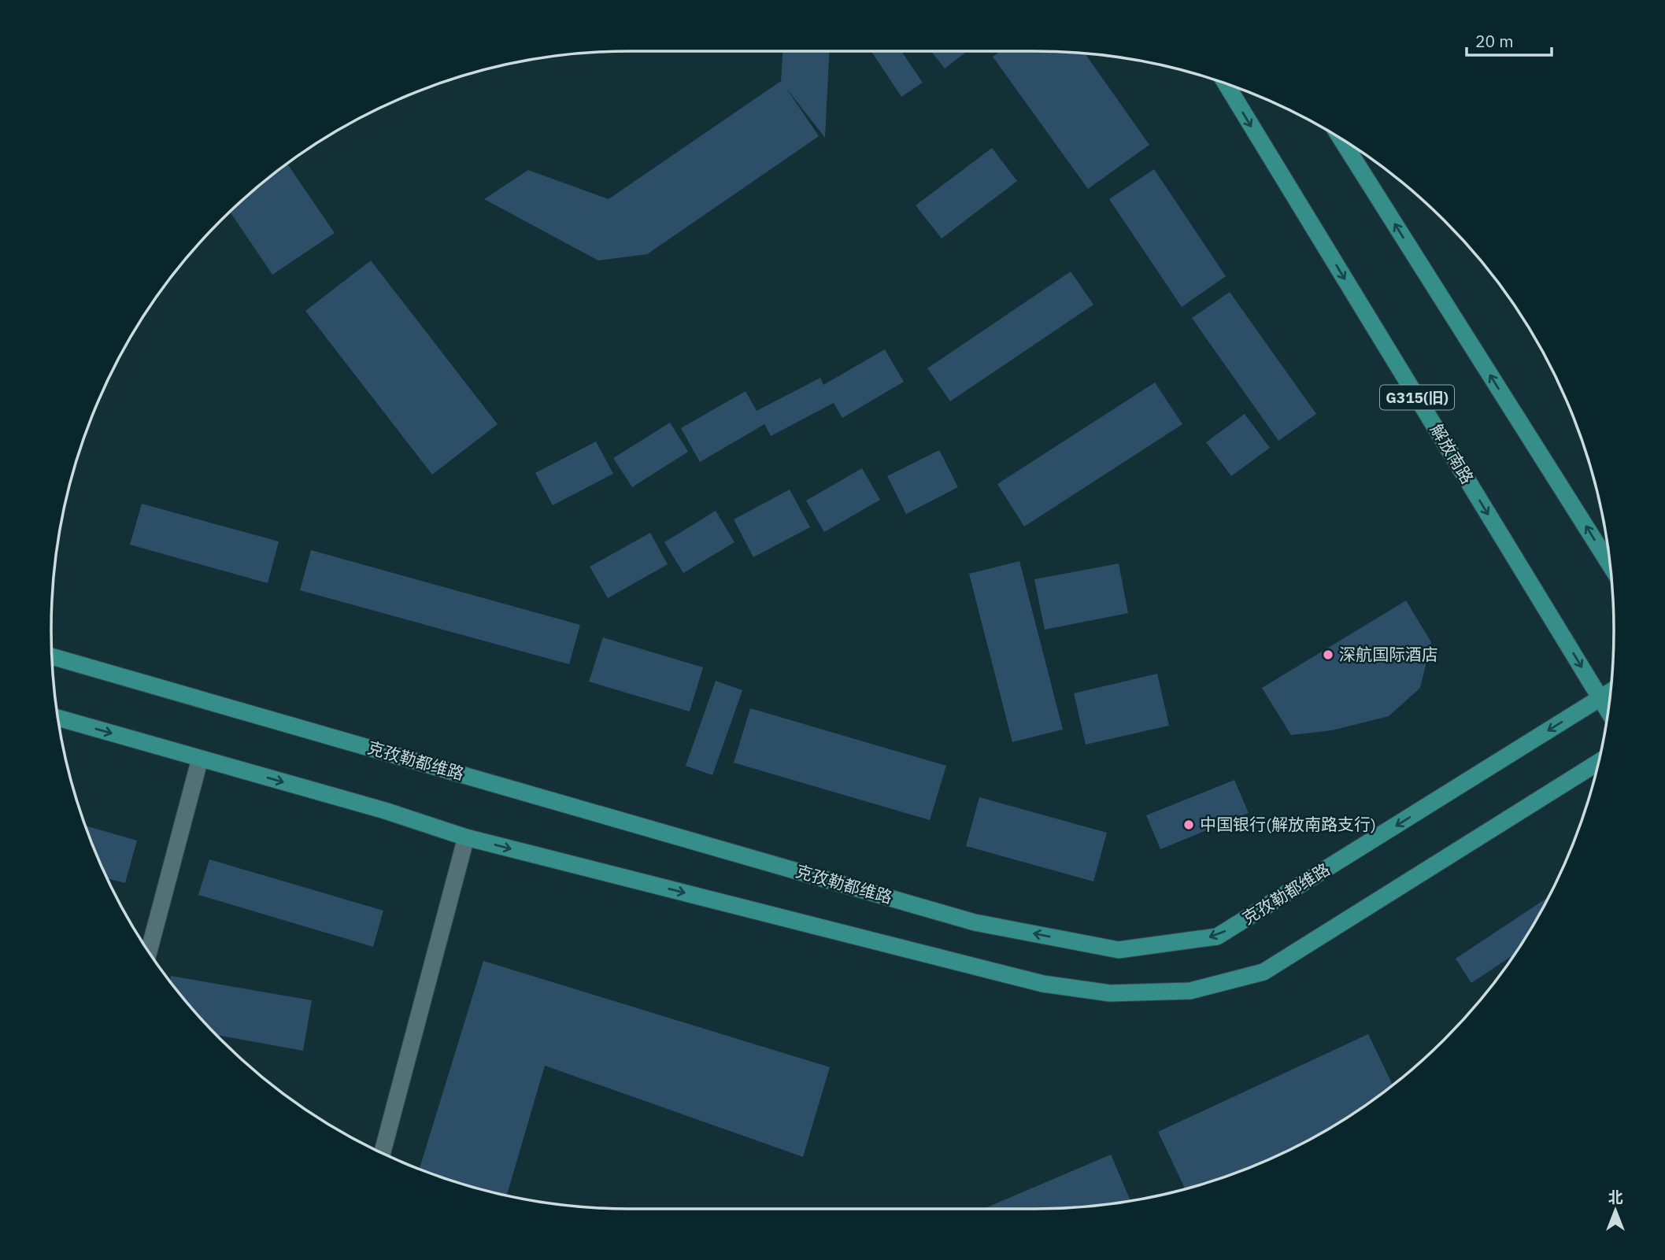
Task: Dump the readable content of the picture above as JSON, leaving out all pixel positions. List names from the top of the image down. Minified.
{"streets":{"main road":["G315(旧)","解放南路","克孜勒都维路"]},"crossings":[["解放南路","克孜勒都维路"]],"places":["深航国际酒店","中国银行(解放南路支行)"],"scale_bar":"20 m","north":"top"}
